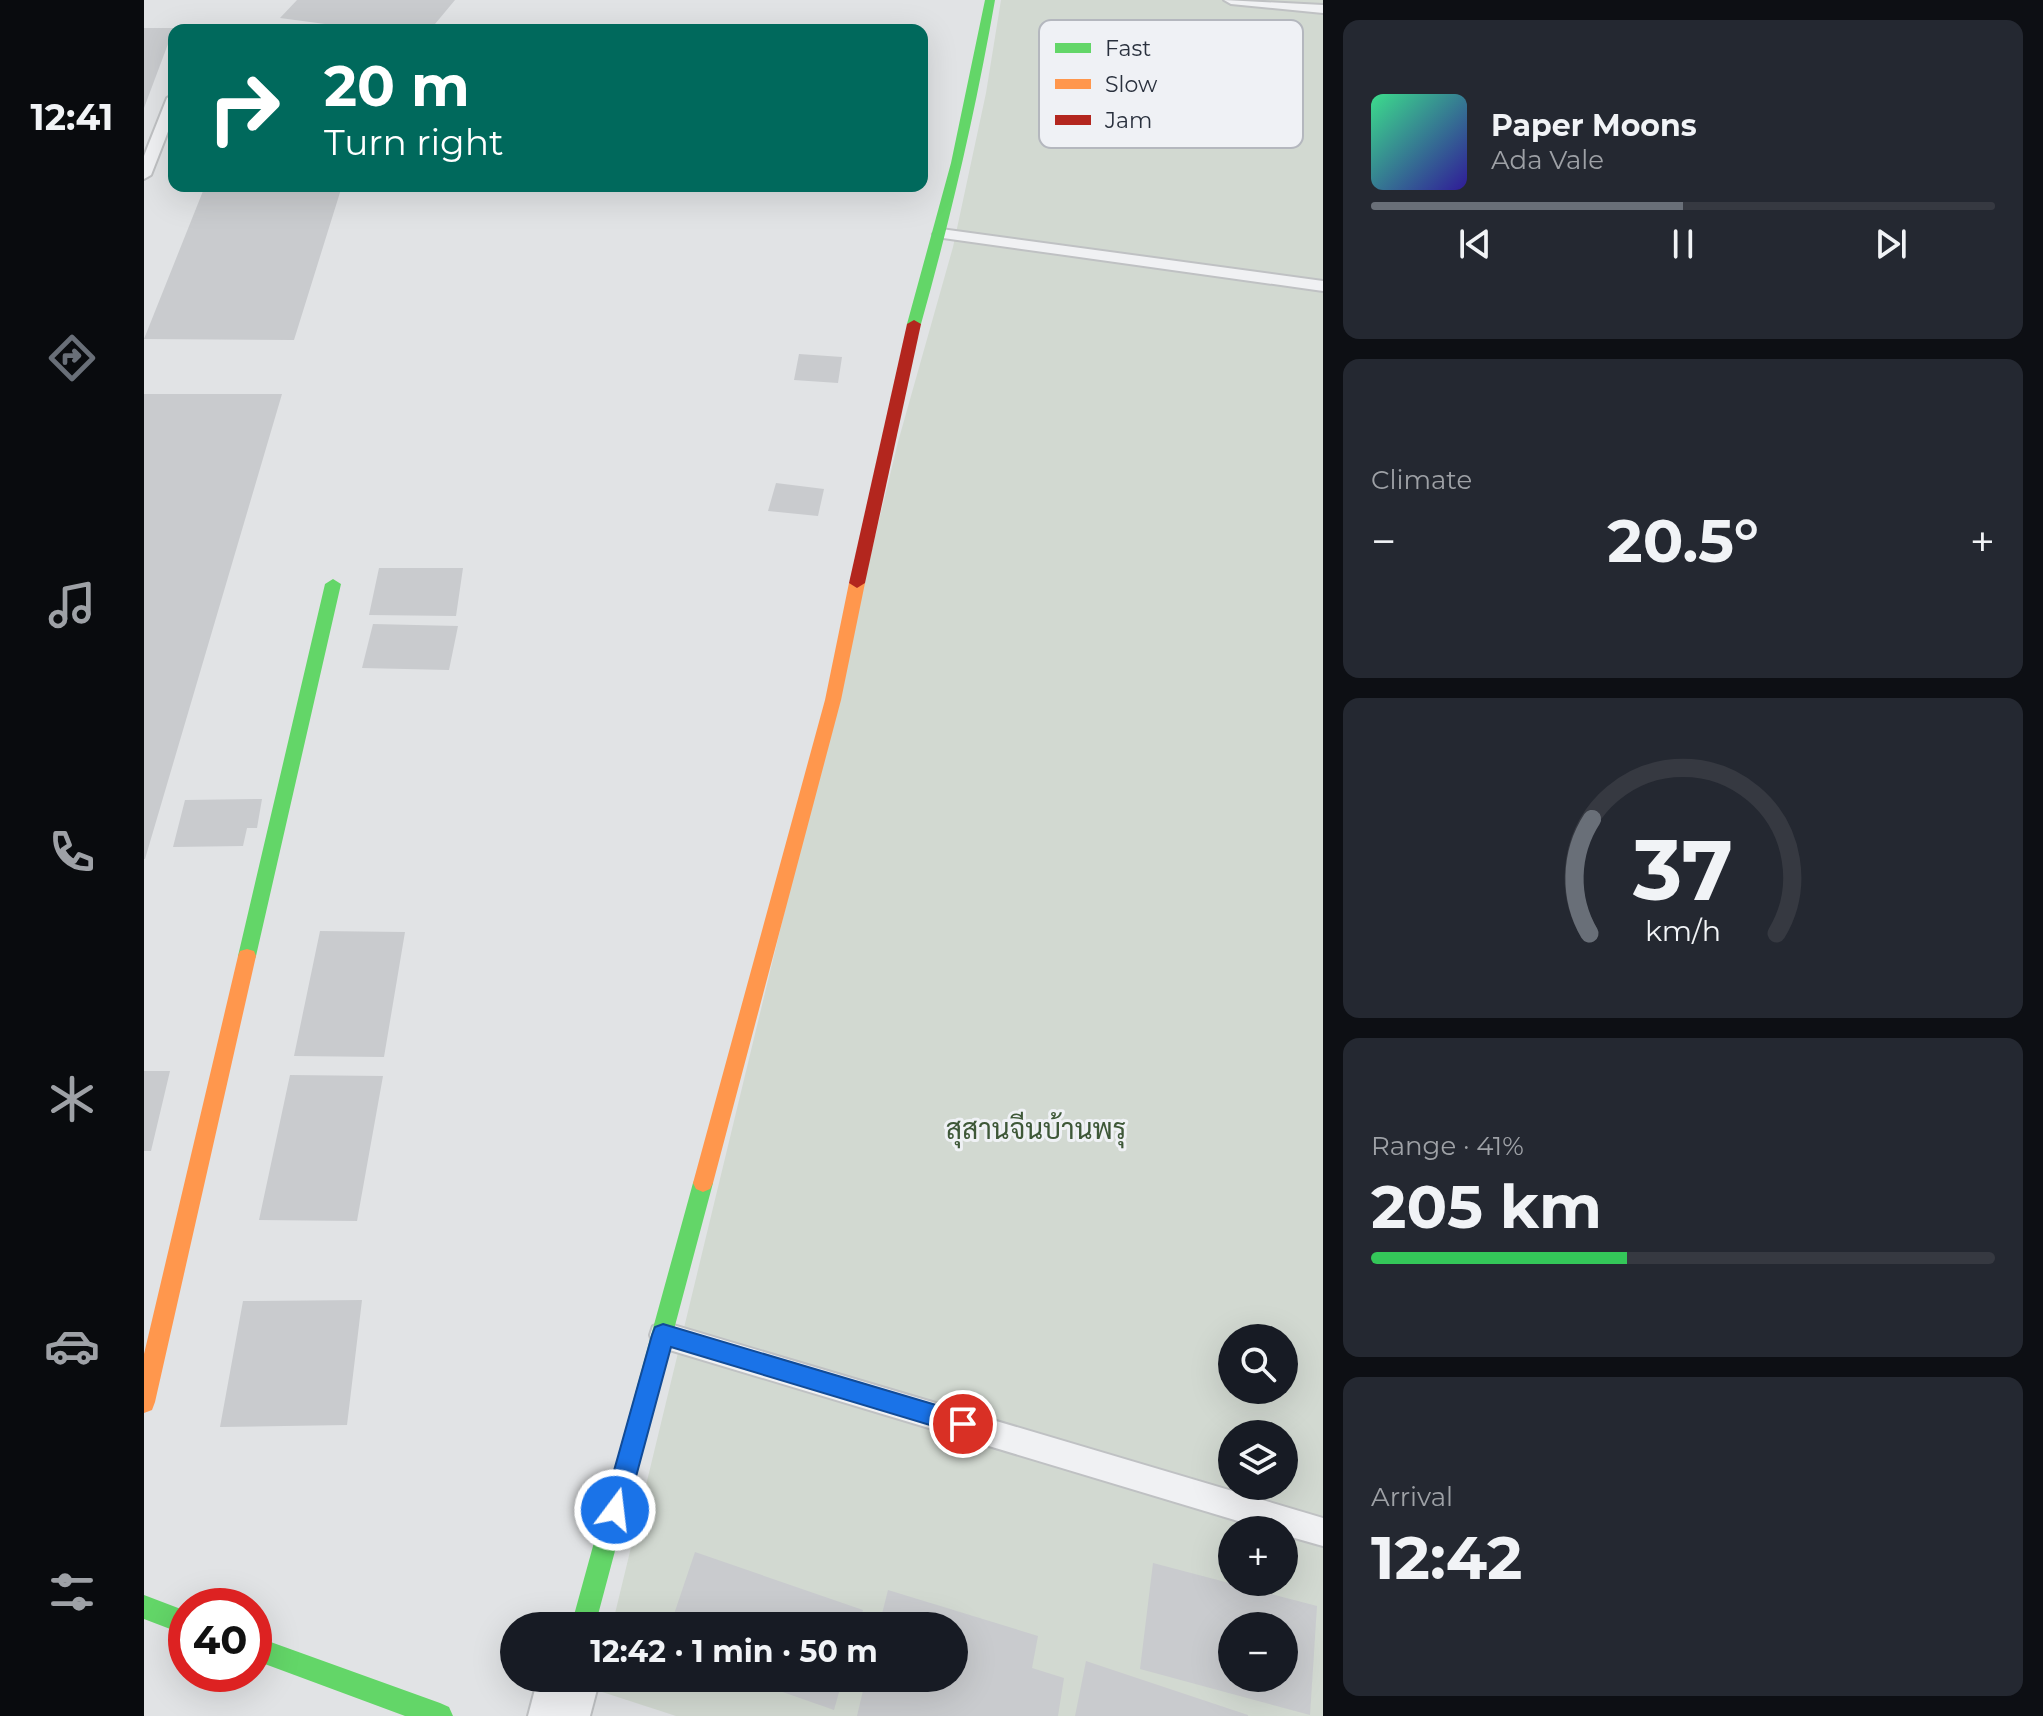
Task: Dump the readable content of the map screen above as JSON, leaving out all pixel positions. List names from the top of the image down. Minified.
{"parks":["สุสานจีนบ้านพรุ"],"legend":["Fast","Slow","Jam"],"page":{"tabs":"12:41","turn":["20 m","Turn right"],"song":["Paper Moons","Ada Vale"],"tile":["Climate",["Range · 41%","205 km"],["Arrival","12:42"]],"heat":["−","20.5°","+"],"map_buttons":["+","−"],"limit":"40","trip":"12:42 · 1 min · 50 m","gauge":["37","km/h"]}}
